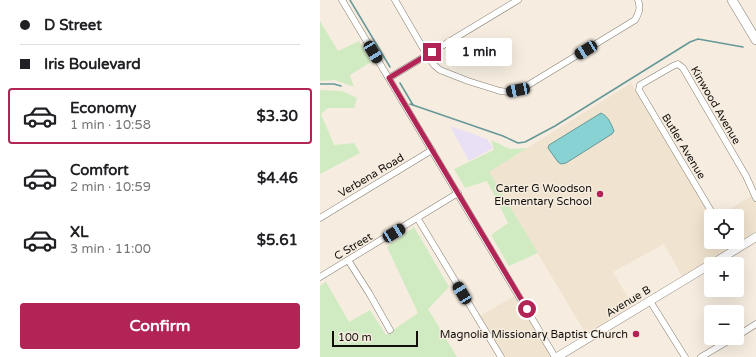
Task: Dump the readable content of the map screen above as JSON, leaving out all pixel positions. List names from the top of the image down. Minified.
{"streets":{"main road":["Avenue B"],"street":["Kinwood Avenue","Butler Avenue","Verbena Road","C Street"]},"crossings":[["Kinwood Avenue","Butler Avenue"]],"places":["Carter G Woodson Elementary School","Magnolia Missionary Baptist Church"],"scale_bar":"100 m","page":{"banner":["D Street","Iris Boulevard"],"bubble":"1 min","list":[{"name":"Economy","note":"1 min · 10:58","value":"$3.30"},{"name":"Comfort","note":"2 min · 10:59","value":"$4.46"},{"name":"XL","note":"3 min · 11:00","value":"$5.61"}],"map_buttons":["+","−"],"buttons":"Confirm","scale":"100 m"}}
